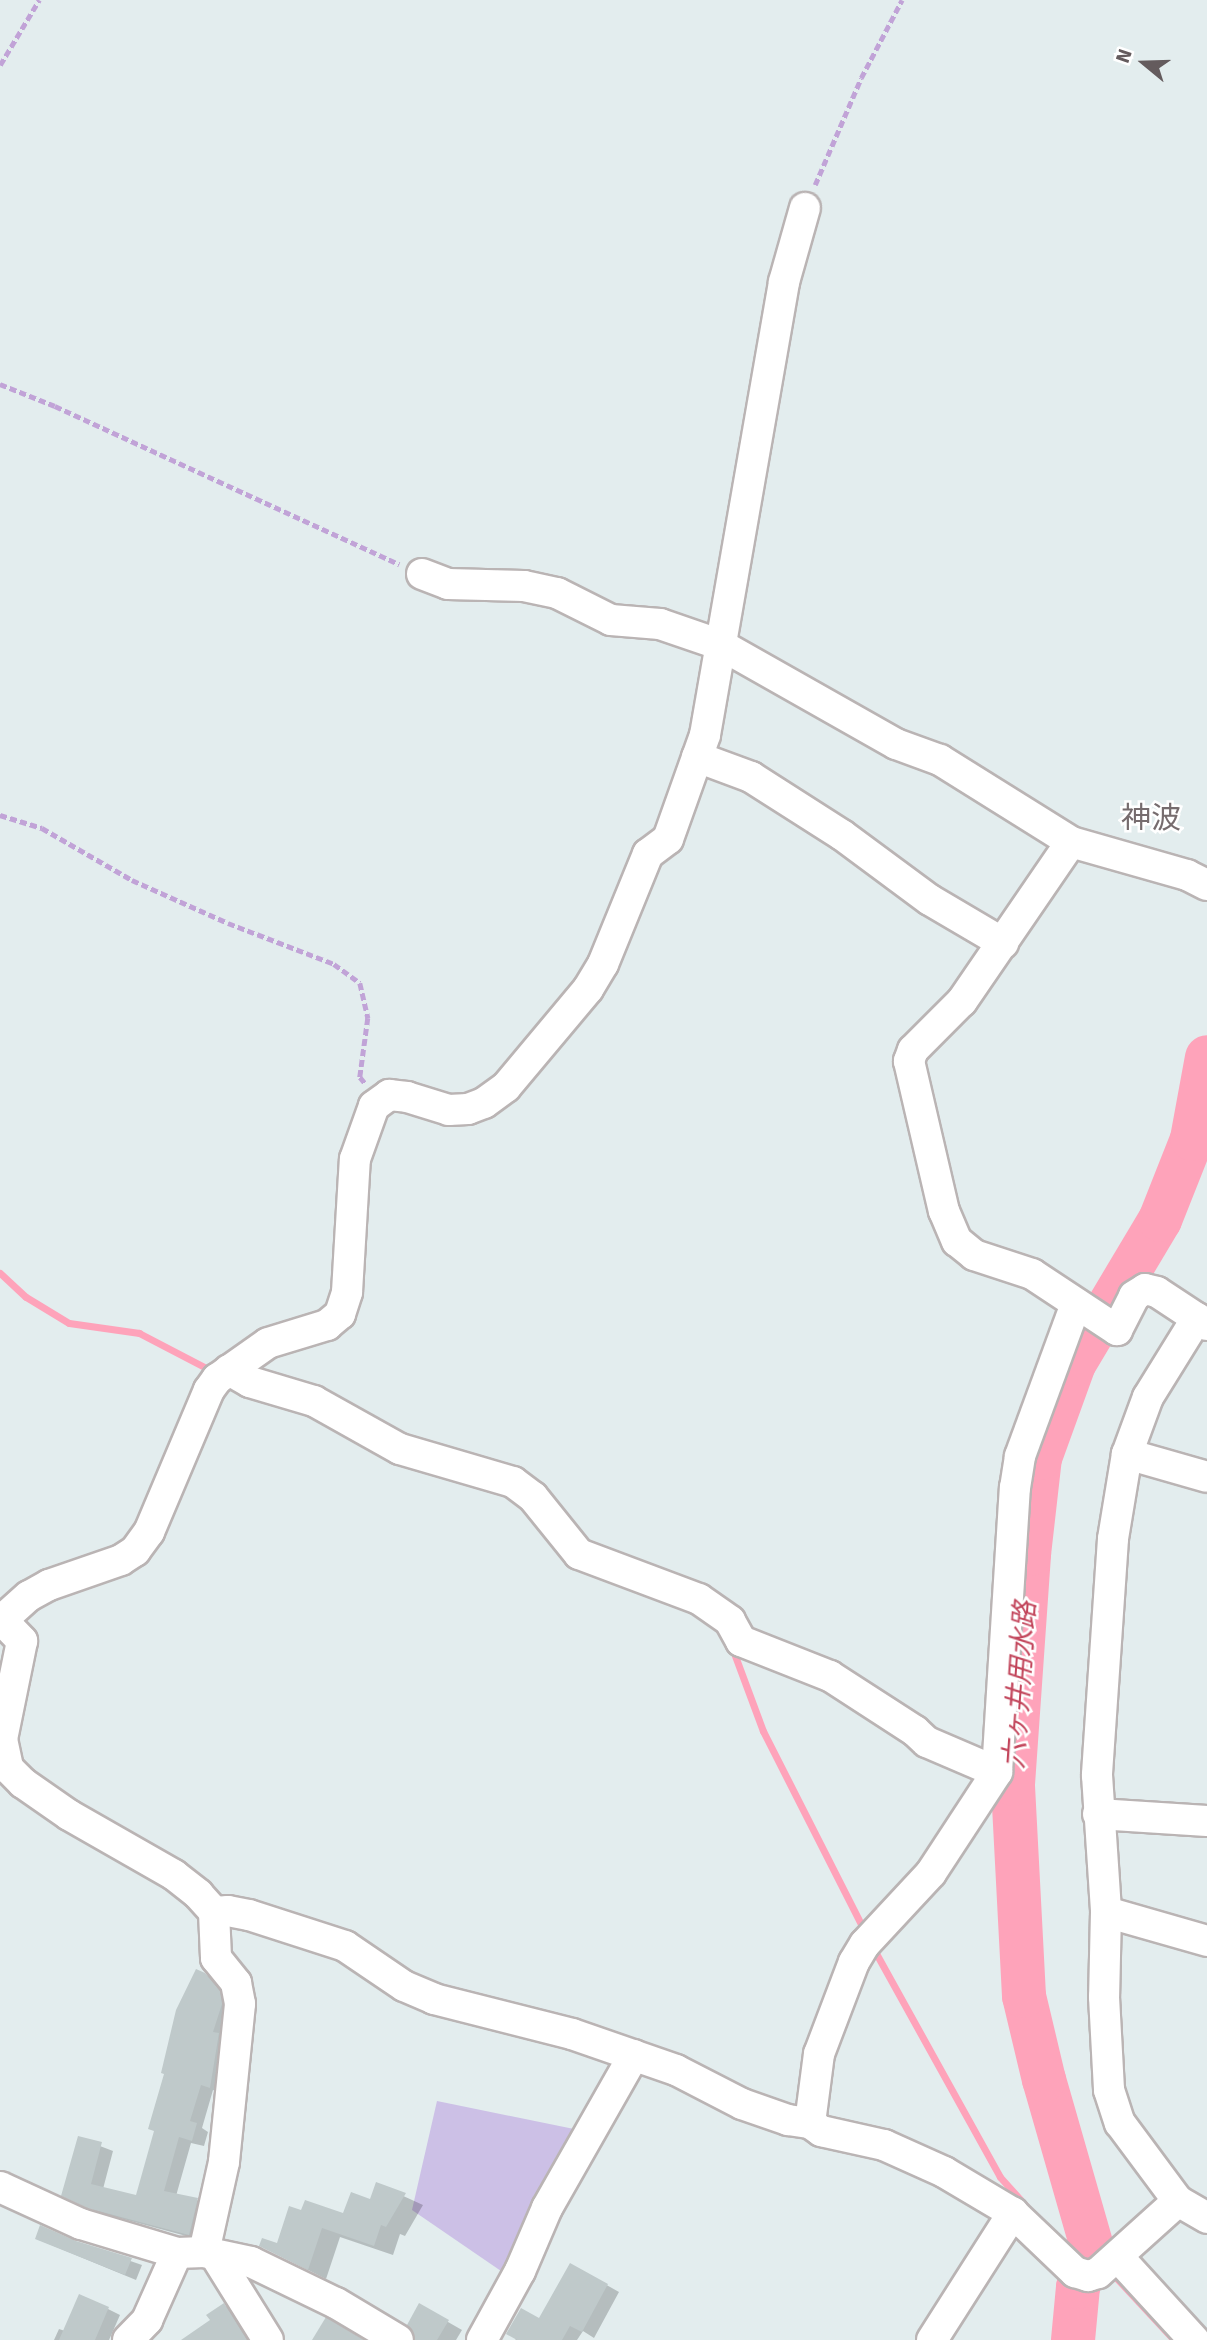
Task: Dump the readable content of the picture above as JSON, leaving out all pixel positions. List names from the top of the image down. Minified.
{"districts":["神波"],"water":["六ヶ井用水路"],"north":"left"}
